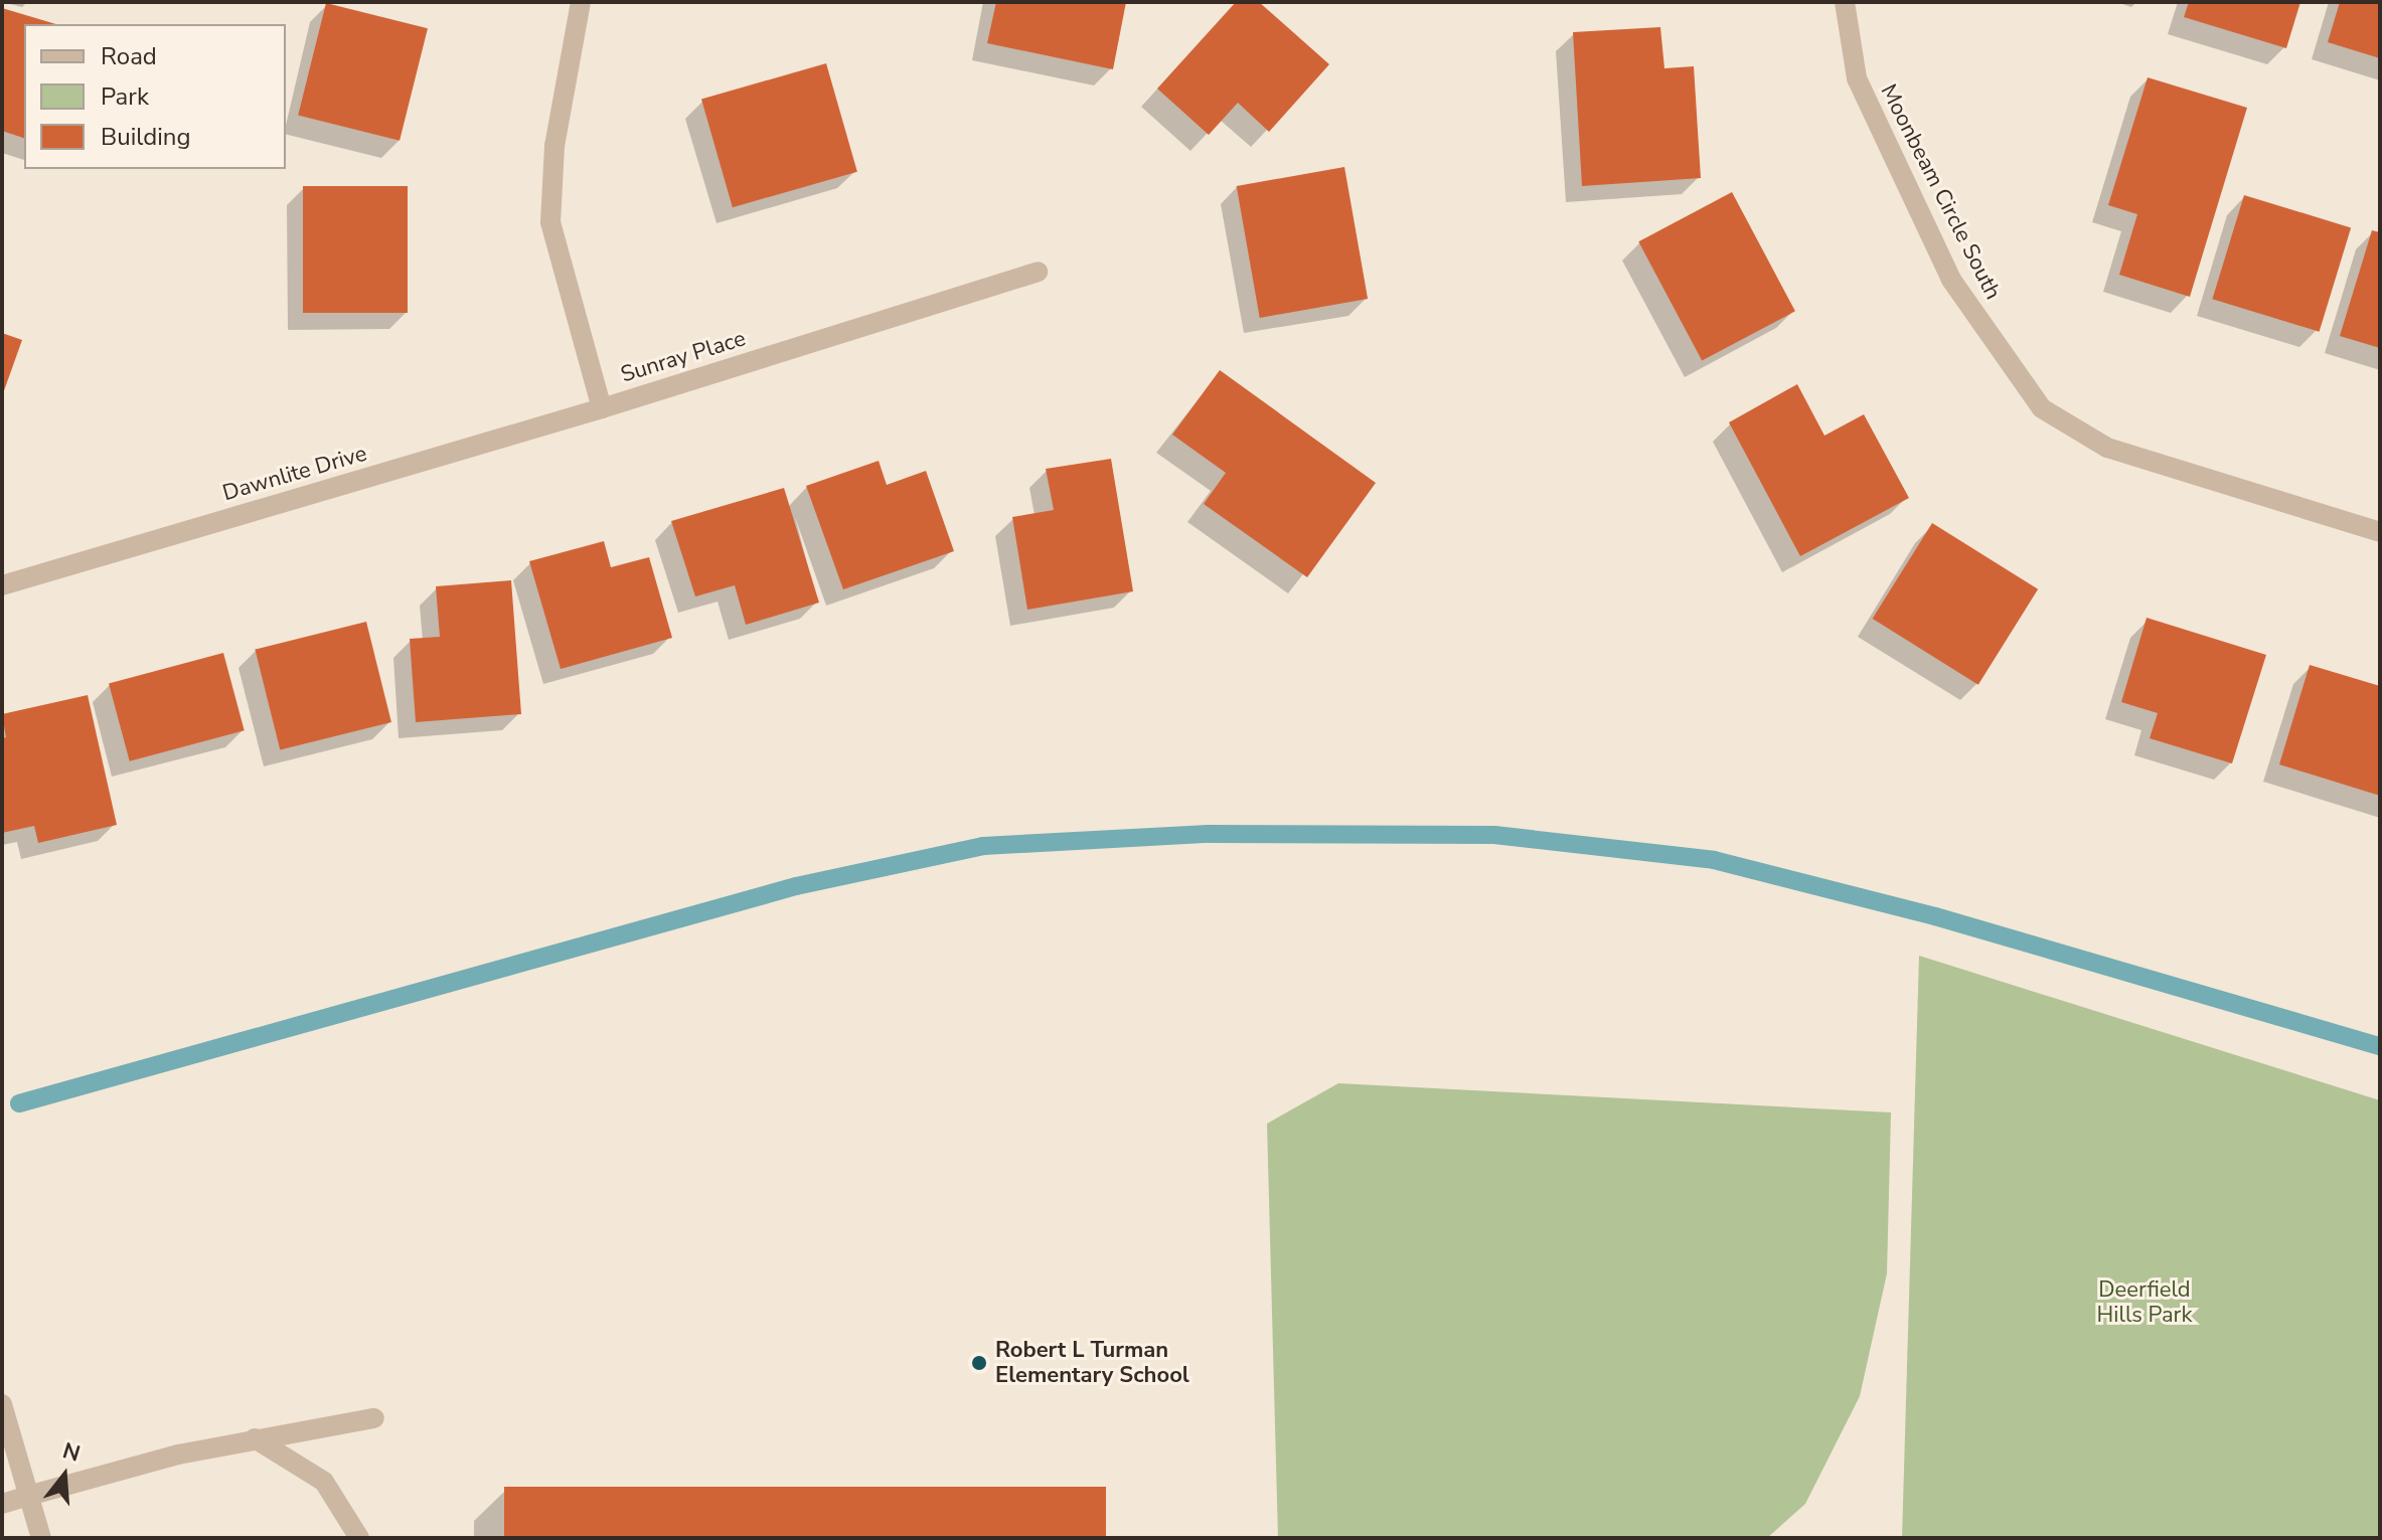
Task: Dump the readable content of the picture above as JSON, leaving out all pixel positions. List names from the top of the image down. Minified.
{"streets":{"street":["Moonbeam Circle South","Sunray Place","Dawnlite Drive"]},"crossings":[["Sunray Place","Dawnlite Drive"]],"parks":["Deerfield Hills Park"],"places":["Robert L Turman Elementary School"],"legend":["Road","Park","Building"],"north":"top"}
